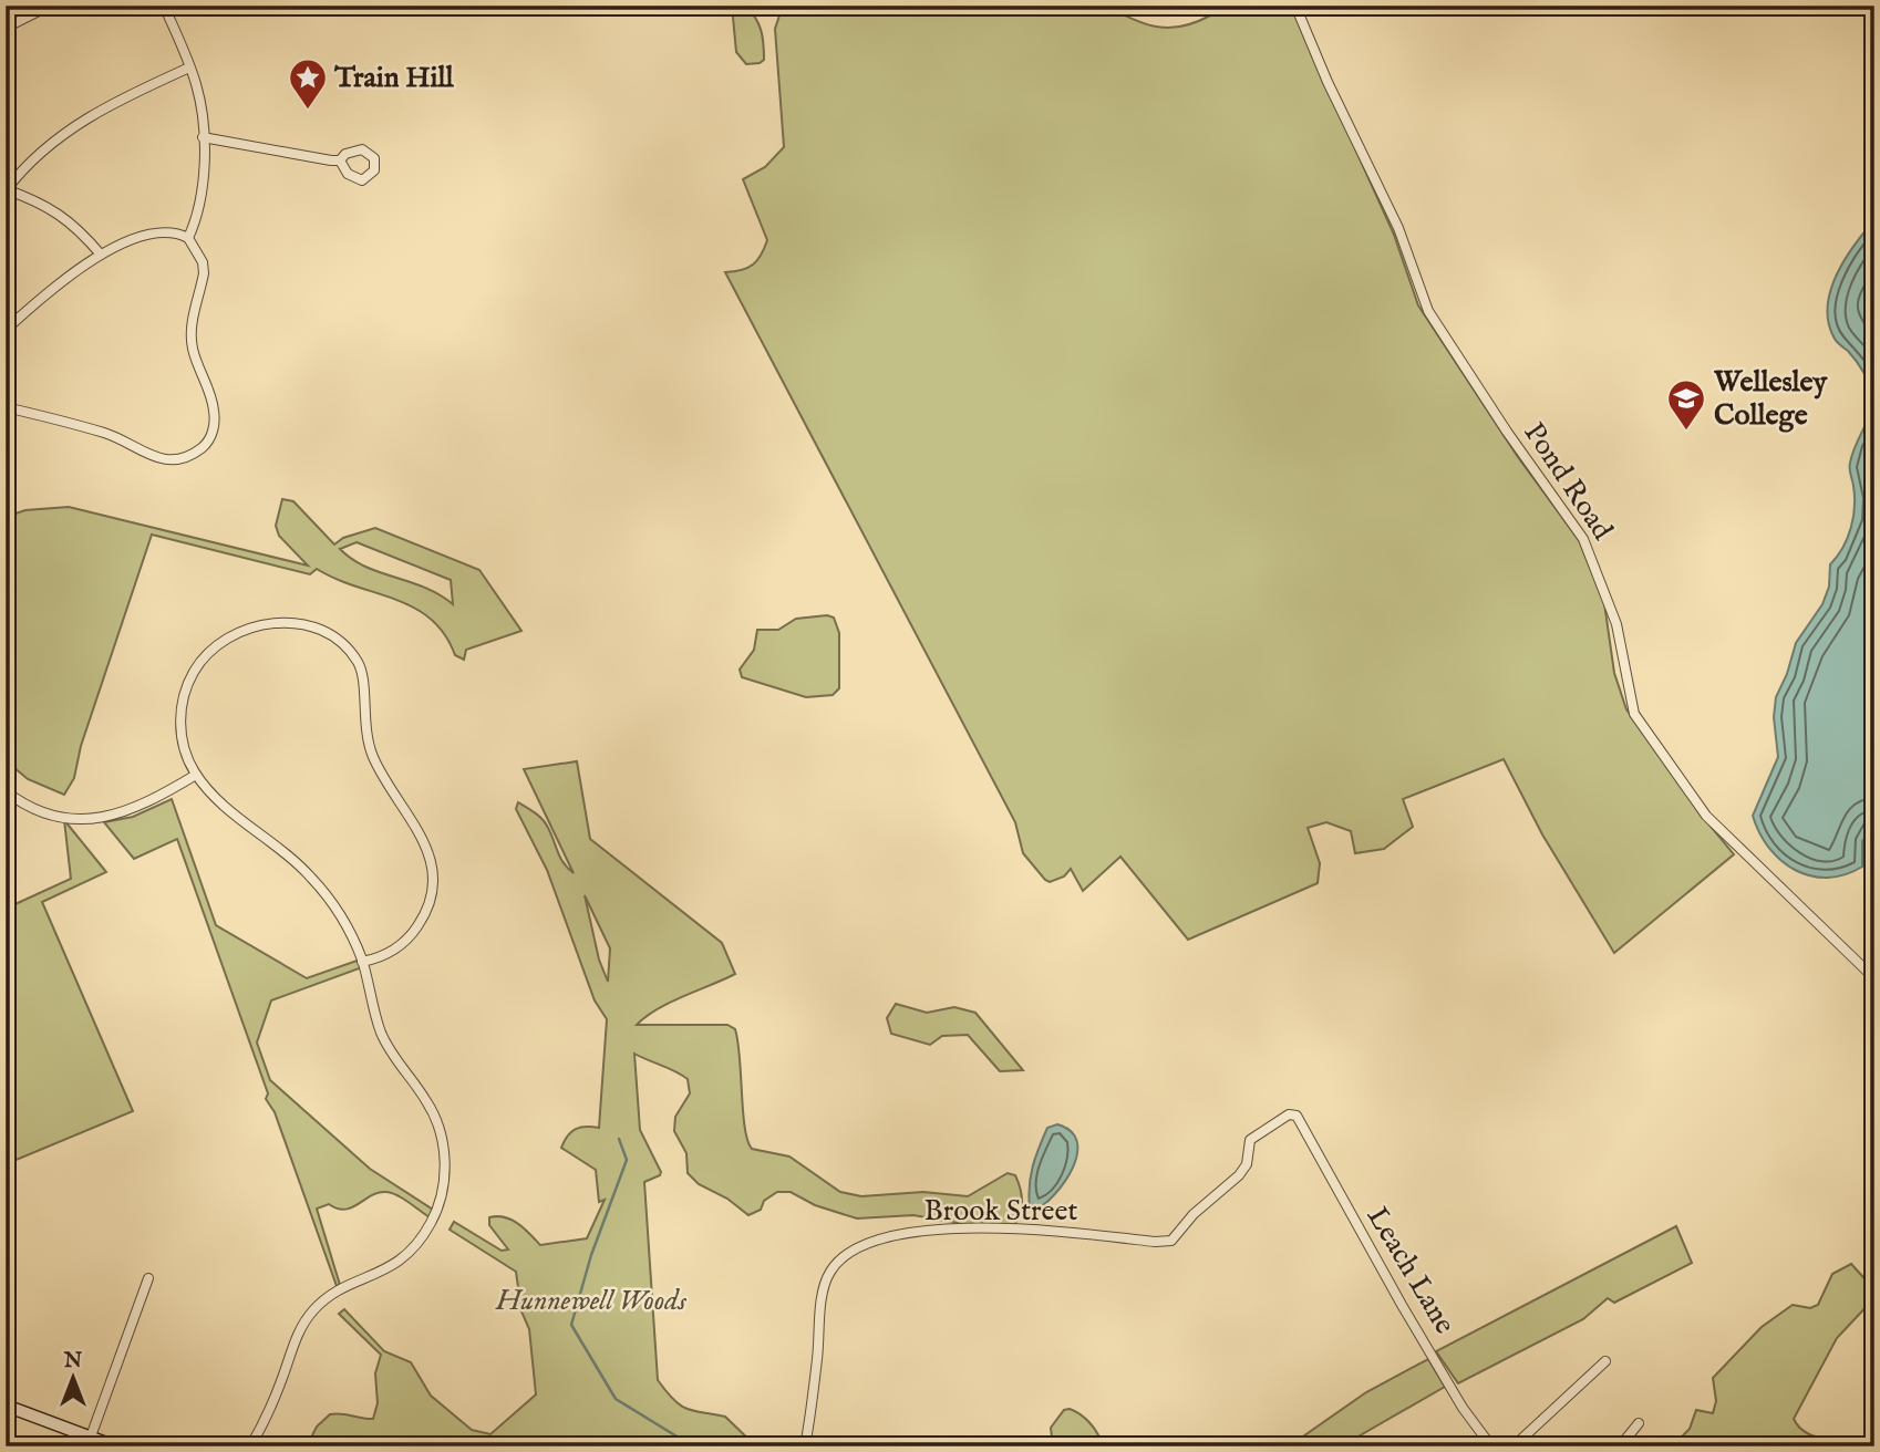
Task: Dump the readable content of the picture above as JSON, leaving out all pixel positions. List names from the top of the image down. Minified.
{"streets":{"street":["Pond Road","Brook Street","Leach Lane"]},"crossings":[["Brook Street","Leach Lane"]],"parks":["Hunnewell Woods"],"places":{"place":["Train Hill"],"school or university":["Wellesley College"]},"north":"top"}
